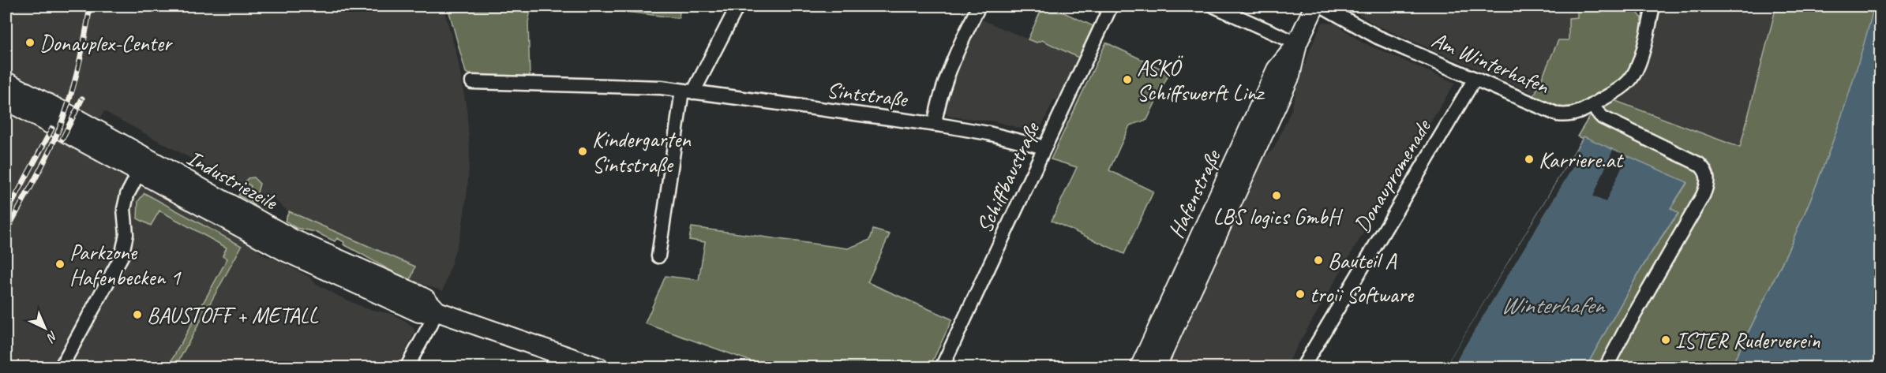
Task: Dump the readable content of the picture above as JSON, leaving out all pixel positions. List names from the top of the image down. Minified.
{"streets":{"main road":["Industriezeile","Hafenstraße"],"street":["Am Winterhafen","Sintstraße","Donaupromenade","Schiffbaustraße"]},"crossings":[["Am Winterhafen","Donaupromenade"],["Sintstraße","Schiffbaustraße"]],"water":["Winterhafen"],"places":["Donauplex-Center","ASKÖ Schiffswerft Linz","Kindergarten Sintstraße","Karriere.at","LBS logics GmbH","Bauteil A","Parkzone Hafenbecken 1","troii Software","BAUSTOFF + METALL","ISTER Ruderverein"],"north":"bottom right"}
